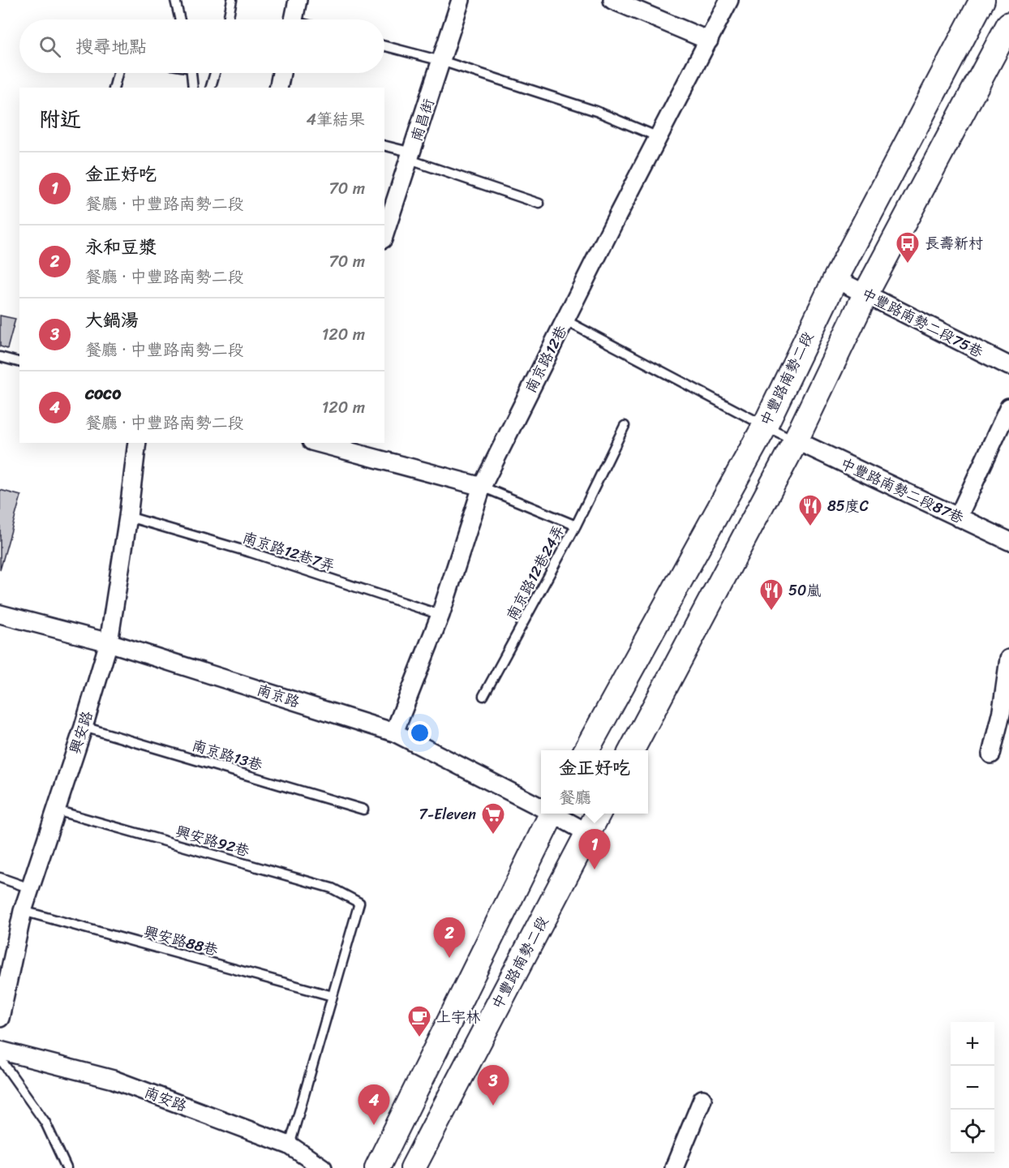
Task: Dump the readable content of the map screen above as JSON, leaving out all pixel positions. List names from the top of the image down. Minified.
{"streets":{"main road":["中豐路南勢二段"],"street":["南昌街","中豐路南勢二段75巷","南京路12巷","中豐路南勢二段87巷","南京路","興安路","南安路"],"lane":["南京路12巷7弄","南京路12巷24弄","南京路13巷","興安路92巷","興安路88巷"]},"crossings":[["中豐路南勢二段75巷","中豐路南勢二段"],["南京路12巷","南京路12巷7弄"],["南京路12巷","南京路12巷24弄"],["南京路12巷","南京路"],["中豐路南勢二段","南京路"],["南京路12巷7弄","興安路"],["南京路","興安路"],["興安路","南京路13巷"],["興安路","興安路92巷"],["興安路","興安路88巷"],["興安路92巷","興安路88巷"]],"places":{"bus stop":["長壽新村"],"restaurant":["85度C","50嵐"],"supermarket":["7-Eleven"],"cafe":["上宇林"]},"page":{"search":"搜尋地點","heading":["附近","4筆結果"],"list":[{"mark":"1","name":"金正好吃","note":"餐廳 · 中豐路南勢二段","value":"70 m"},{"mark":"2","name":"永和豆漿","note":"餐廳 · 中豐路南勢二段","value":"70 m"},{"mark":"3","name":"大鍋湯","note":"餐廳 · 中豐路南勢二段","value":"120 m"},{"mark":"4","name":"coco","note":"餐廳 · 中豐路南勢二段","value":"120 m"}],"popup":["金正好吃","餐廳"],"pins":["1","2","3","4"],"map_buttons":["+","−"]}}
